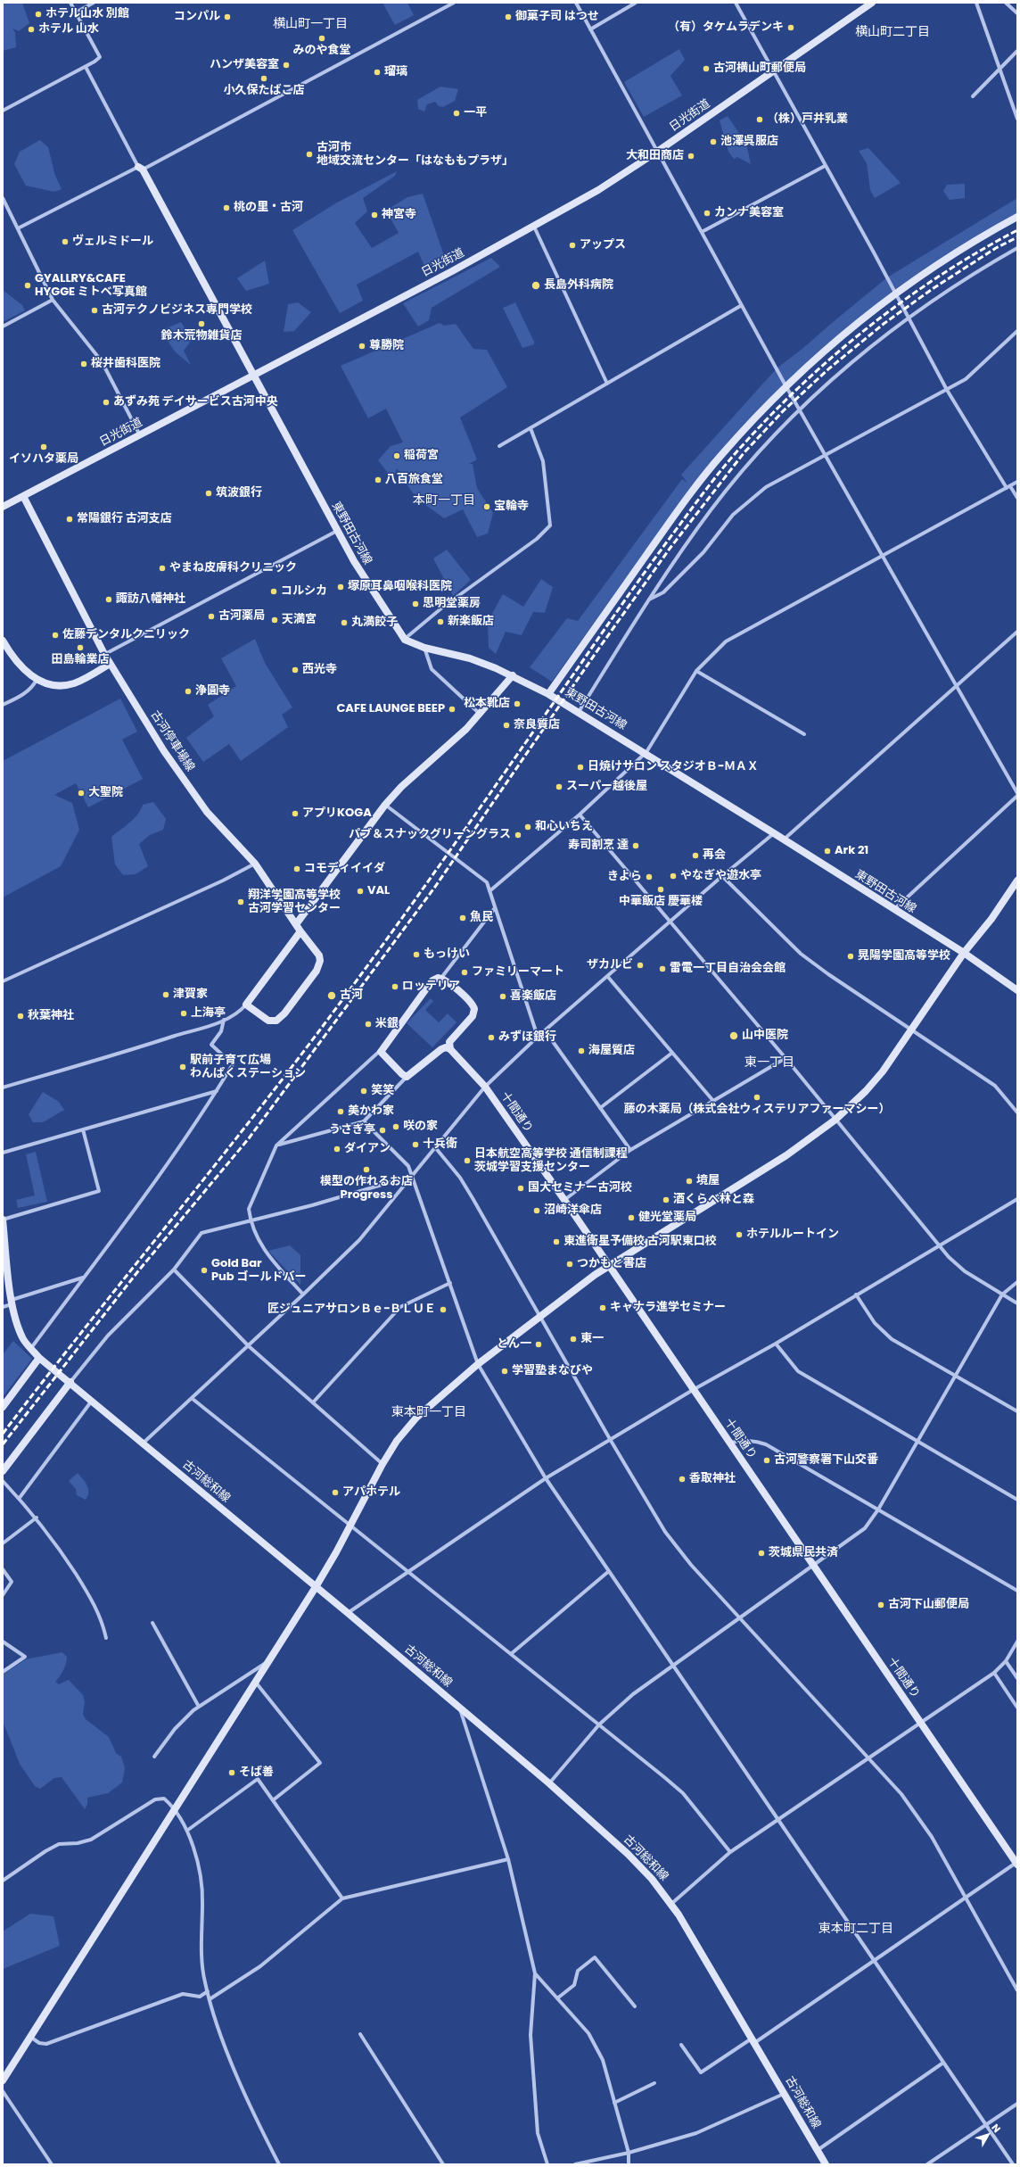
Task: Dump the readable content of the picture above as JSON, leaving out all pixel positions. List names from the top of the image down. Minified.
{"streets":{"street":["日光街道","東野田古河線","古河停車場線","十間通り","古河総和線"]},"crossings":[["日光街道","東野田古河線"],["日光街道","古河停車場線"]],"districts":["横山町一丁目","横山町二丁目","本町一丁目","東一丁目","東本町一丁目","東本町二丁目"],"places":["ホテル山水 別館","コンパル","御菓子司 はつせ","（有）タケムラデンキ","ホテル 山水","みのや食堂","ハンザ美容室","古河横山町郵便局","瑠璃","小久保たばこ店","一平","（株）戸井乳業","池澤呉服店","古河市 地域交流センター「はなももプラザ」","大和田商店","桃の里・古河","カンナ美容室","神宮寺","ヴェルミドール","アップス","GYALLRY&CAFE HYGGE ミトベ写真館","長島外科病院","古河テクノビジネス専門学校","鈴木荒物雑貨店","尊勝院","桜井歯科医院","あずみ苑 デイサービス古河中央","イソハタ薬局","稲荷宮","八百旅食堂","筑波銀行","宝輪寺","常陽銀行 古河支店","やまね皮膚科クリニック","塚原耳鼻咽喉科医院","コルシカ","諏訪八幡神社","思明堂薬房","古河薬局","天満宮","新楽飯店","丸満餃子","佐藤デンタルクニリック","田島輪業店","西光寺","浄圓寺","松本靴店","CAFE LAUNGE BEEP","奈良質店","日焼けサロン スタジオＢ−ＭＡＸ","スーパー越後屋","大聖院","アプリKOGA","和心いちえ","パブ＆スナックグリーングラス","寿司割烹 達","Ark 21","再会","コモディイイダ","やなぎや遊水亭","きよら","中華飯店 慶華楼","VAL","翔洋学園高等学校 古河学習センター","魚民","もっけい","晃陽学園高等学校","ザカルビ","雷電一丁目自治会会館","ファミリーマート","ロッテリア","津賀家","古河","喜楽飯店","上海亭","秋葉神社","米銀","山中医院","みずほ銀行","海屋質店","駅前子育て広場 わんぱくステーション","笑笑","藤の木薬局（株式会社ウィステリアファーマシー）","美かわ家","咲の家","うさぎ亭","十兵衛","ダイアン","日本航空高等学校 通信制課程 茨城学習支援センター","模型の作れるお店 Progress","境屋","国大セミナー古河校","酒くらべ林と森","沼崎洋傘店","健光堂薬局","ホテルルートイン","東進衛星予備校 古河駅東口校","つかもと書店","Gold Bar Pub ゴールドバー","キャナラ進学セミナー","匠ジュニアサロンＢｅ−ＢＬＵＥ","東一","とん一","学習塾まなびや","古河警察署下山交番","香取神社","アパホテル","茨城県民共済","古河下山郵便局","そば善"],"north":"top right"}
